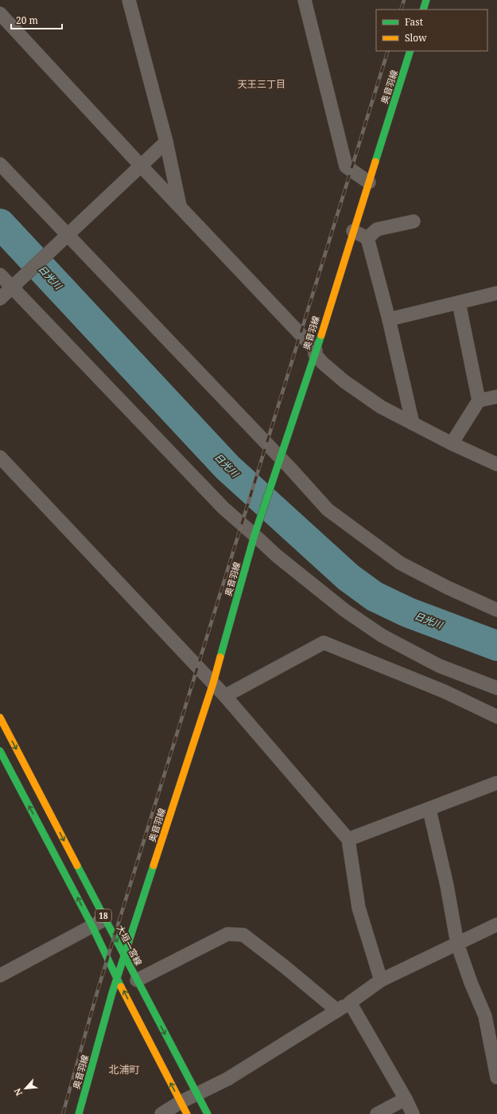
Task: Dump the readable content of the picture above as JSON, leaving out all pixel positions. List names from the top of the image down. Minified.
{"streets":{"main road":["奥音羽線","18","大垣一宮線"]},"crossings":[["奥音羽線","18"],["奥音羽線","大垣一宮線"]],"districts":["天王三丁目","北浦町"],"water":["日光川"],"legend":["Fast","Slow"],"scale_bar":"20 m","north":"bottom left"}
